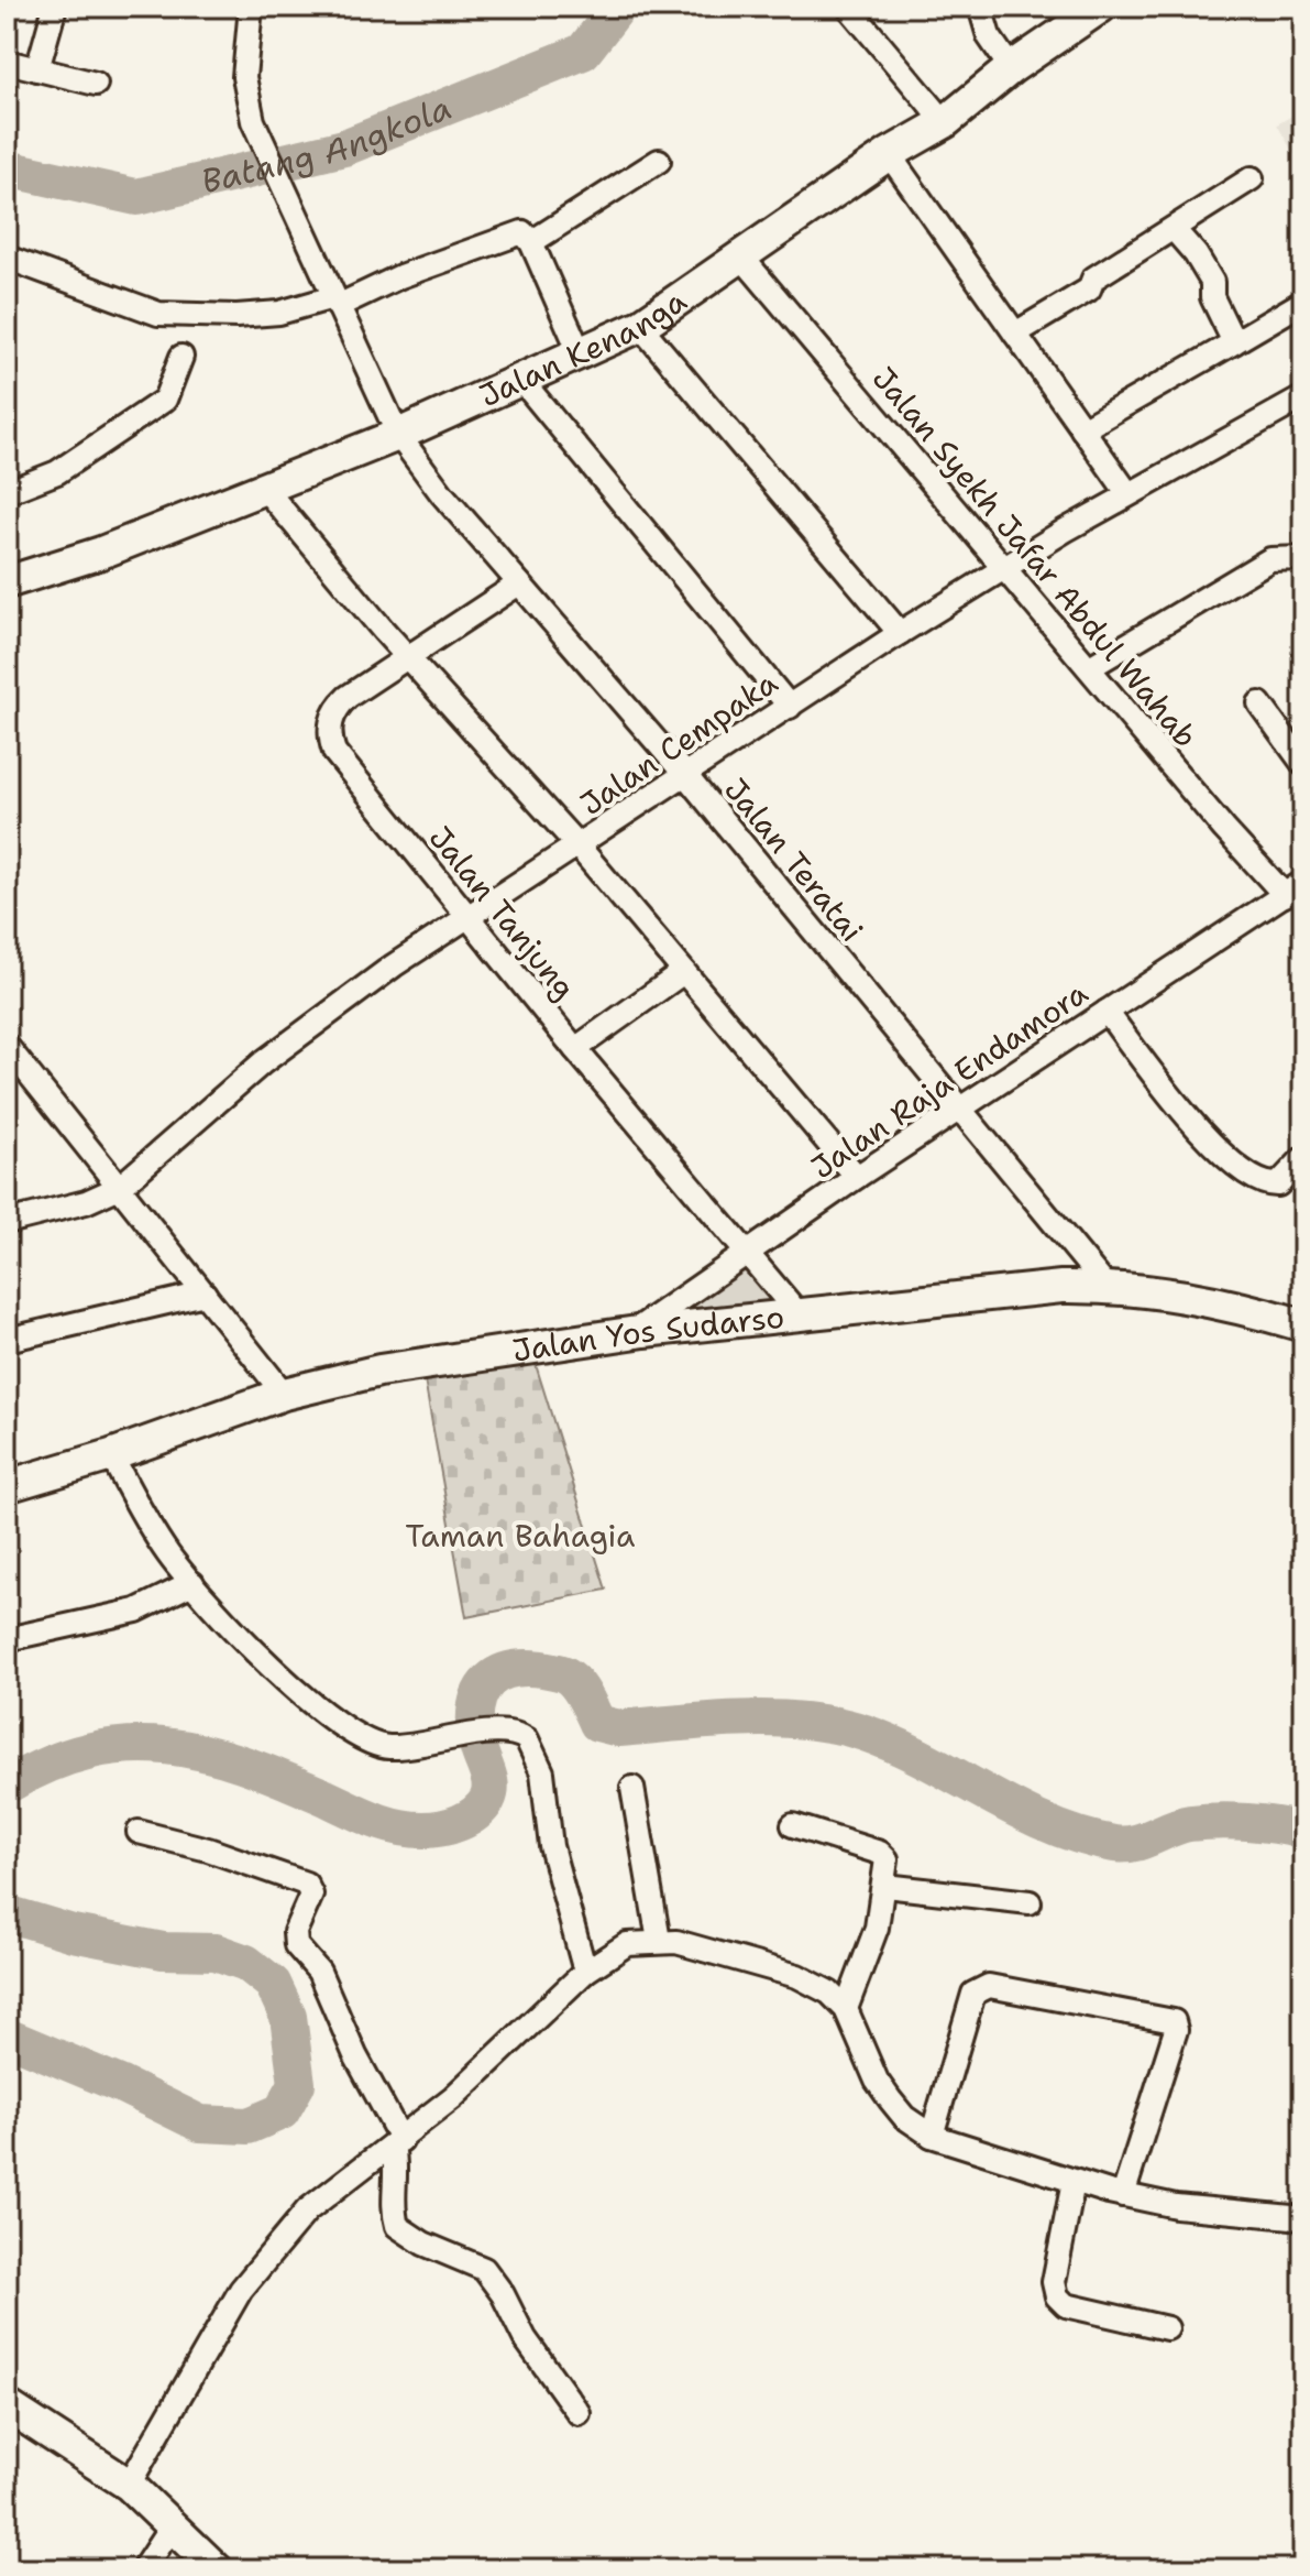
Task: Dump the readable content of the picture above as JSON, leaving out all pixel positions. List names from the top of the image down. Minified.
{"streets":{"street":["Jalan Kenanga","Jalan Syekh Jafar Abdul Wahab","Jalan Cempaka","Jalan Teratai","Jalan Tanjung","Jalan Raja Endamora","Jalan Yos Sudarso"]},"crossings":[["Jalan Kenanga","Jalan Syekh Jafar Abdul Wahab"],["Jalan Kenanga","Jalan Teratai"],["Jalan Syekh Jafar Abdul Wahab","Jalan Cempaka"],["Jalan Syekh Jafar Abdul Wahab","Jalan Raja Endamora"],["Jalan Cempaka","Jalan Teratai"],["Jalan Cempaka","Jalan Tanjung"],["Jalan Teratai","Jalan Tanjung"],["Jalan Teratai","Jalan Raja Endamora"],["Jalan Teratai","Jalan Yos Sudarso"],["Jalan Tanjung","Jalan Raja Endamora"],["Jalan Tanjung","Jalan Yos Sudarso"],["Jalan Raja Endamora","Jalan Yos Sudarso"]],"water":["Batang Angkola"],"parks":["Taman Bahagia"]}
